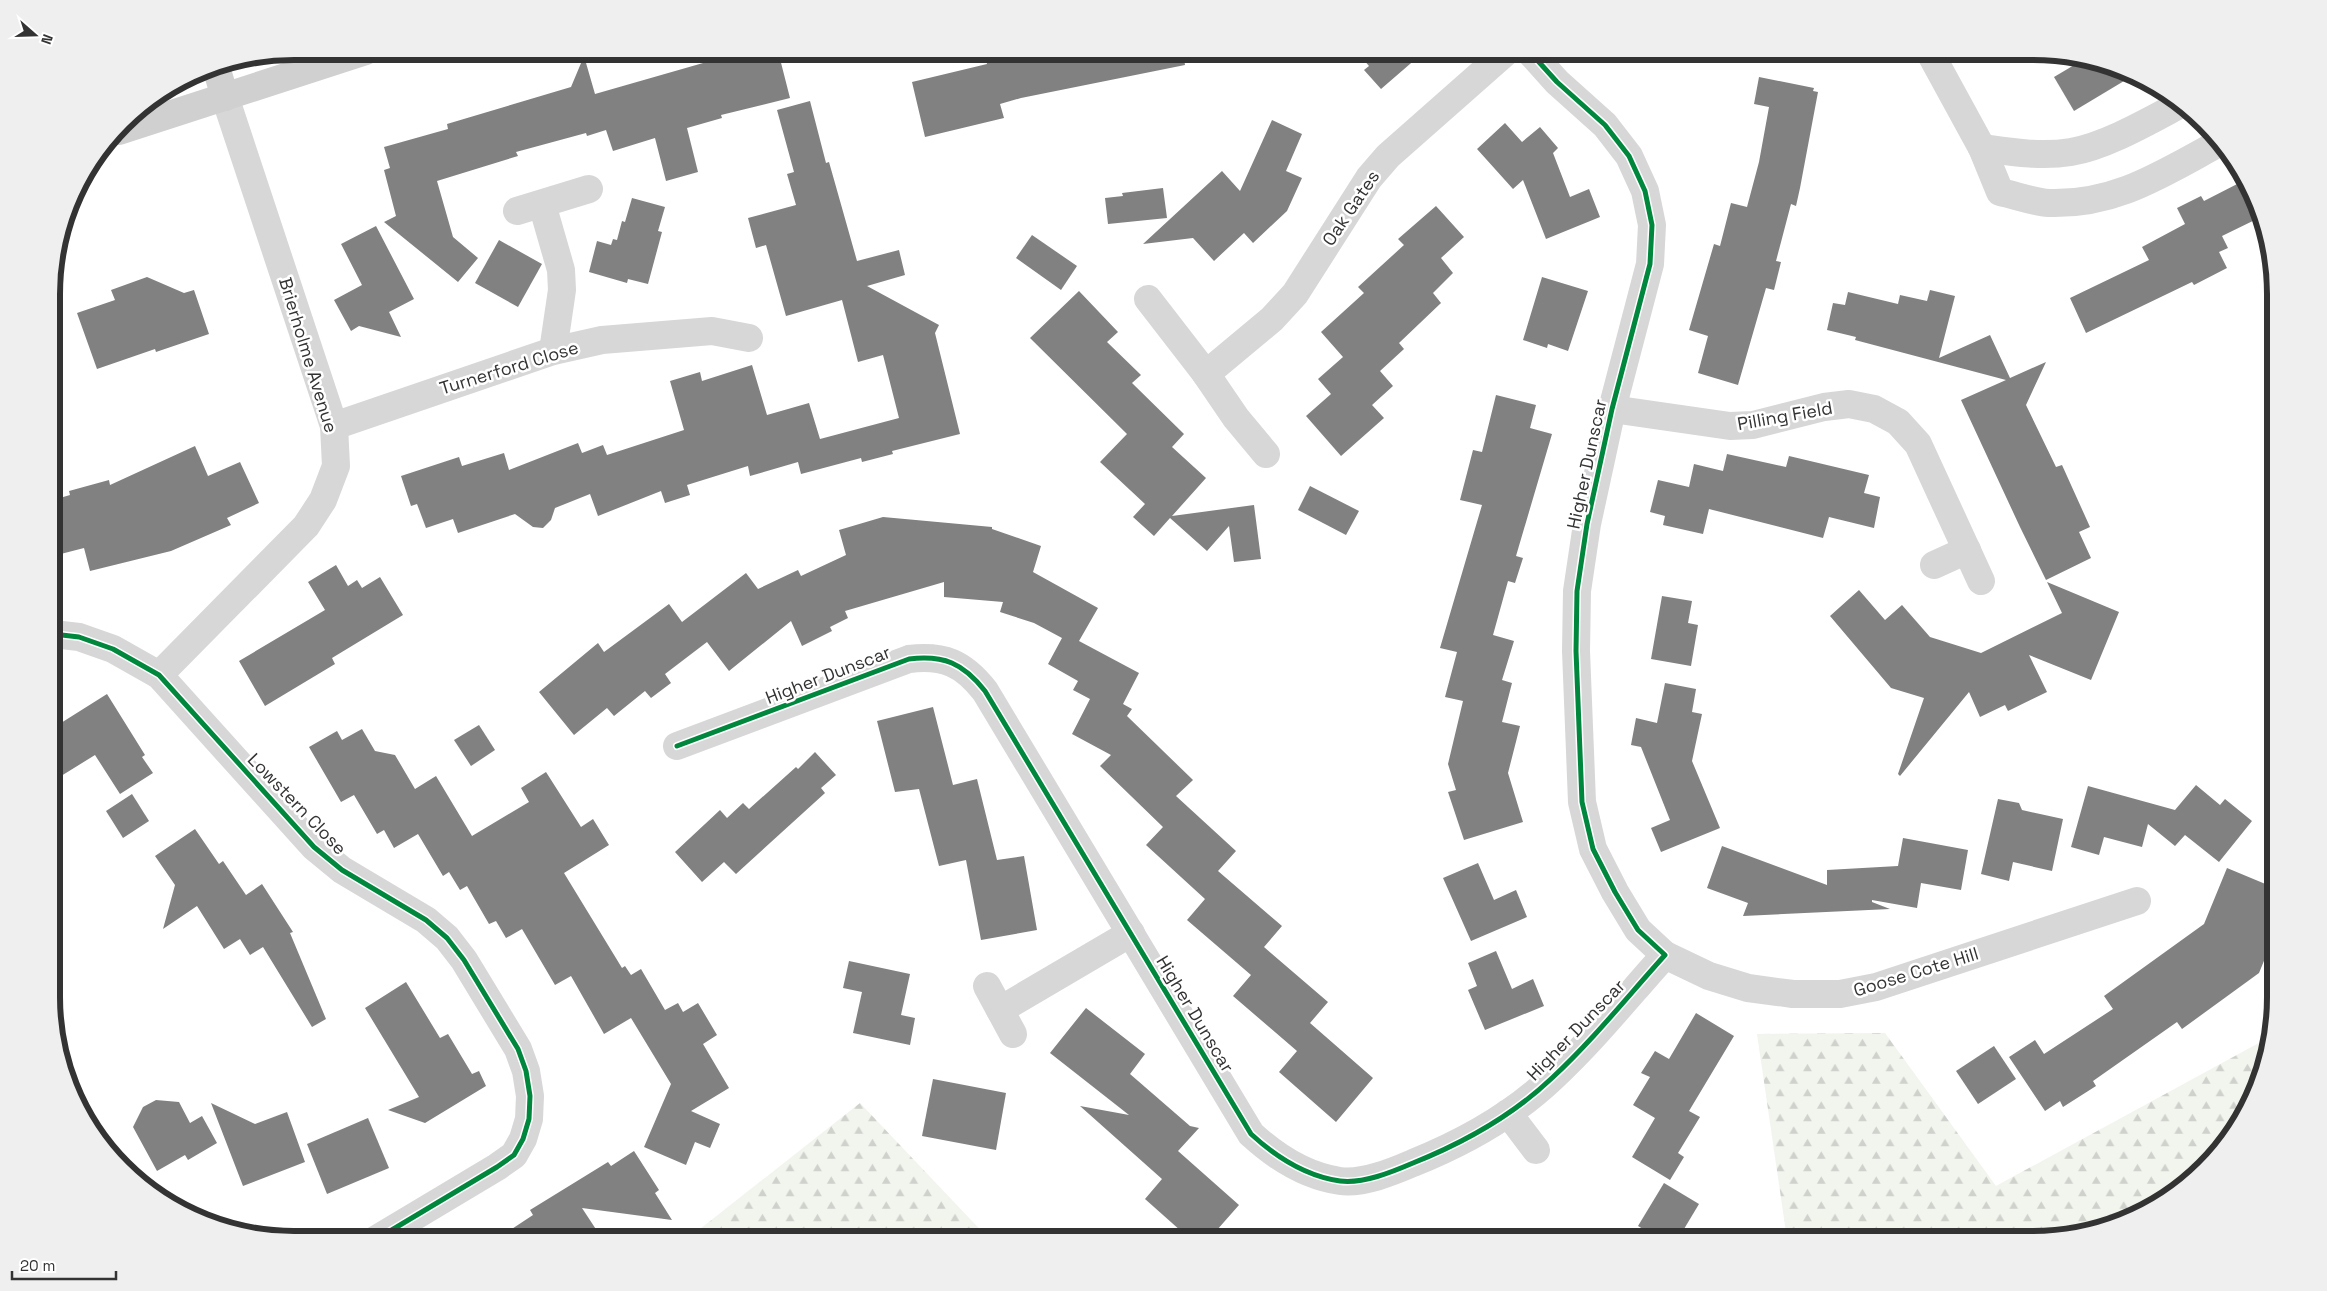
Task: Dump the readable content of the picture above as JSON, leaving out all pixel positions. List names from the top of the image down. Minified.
{"streets":{"street":["Oak Gates","Brierholme Avenue","Turnerford Close","Pilling Field","Higher Dunscar","Lowstern Close","Goose Cote Hill"]},"crossings":[["Brierholme Avenue","Turnerford Close"],["Brierholme Avenue","Lowstern Close"],["Pilling Field","Higher Dunscar"],["Higher Dunscar","Goose Cote Hill"]],"scale_bar":"20 m","north":"right"}
